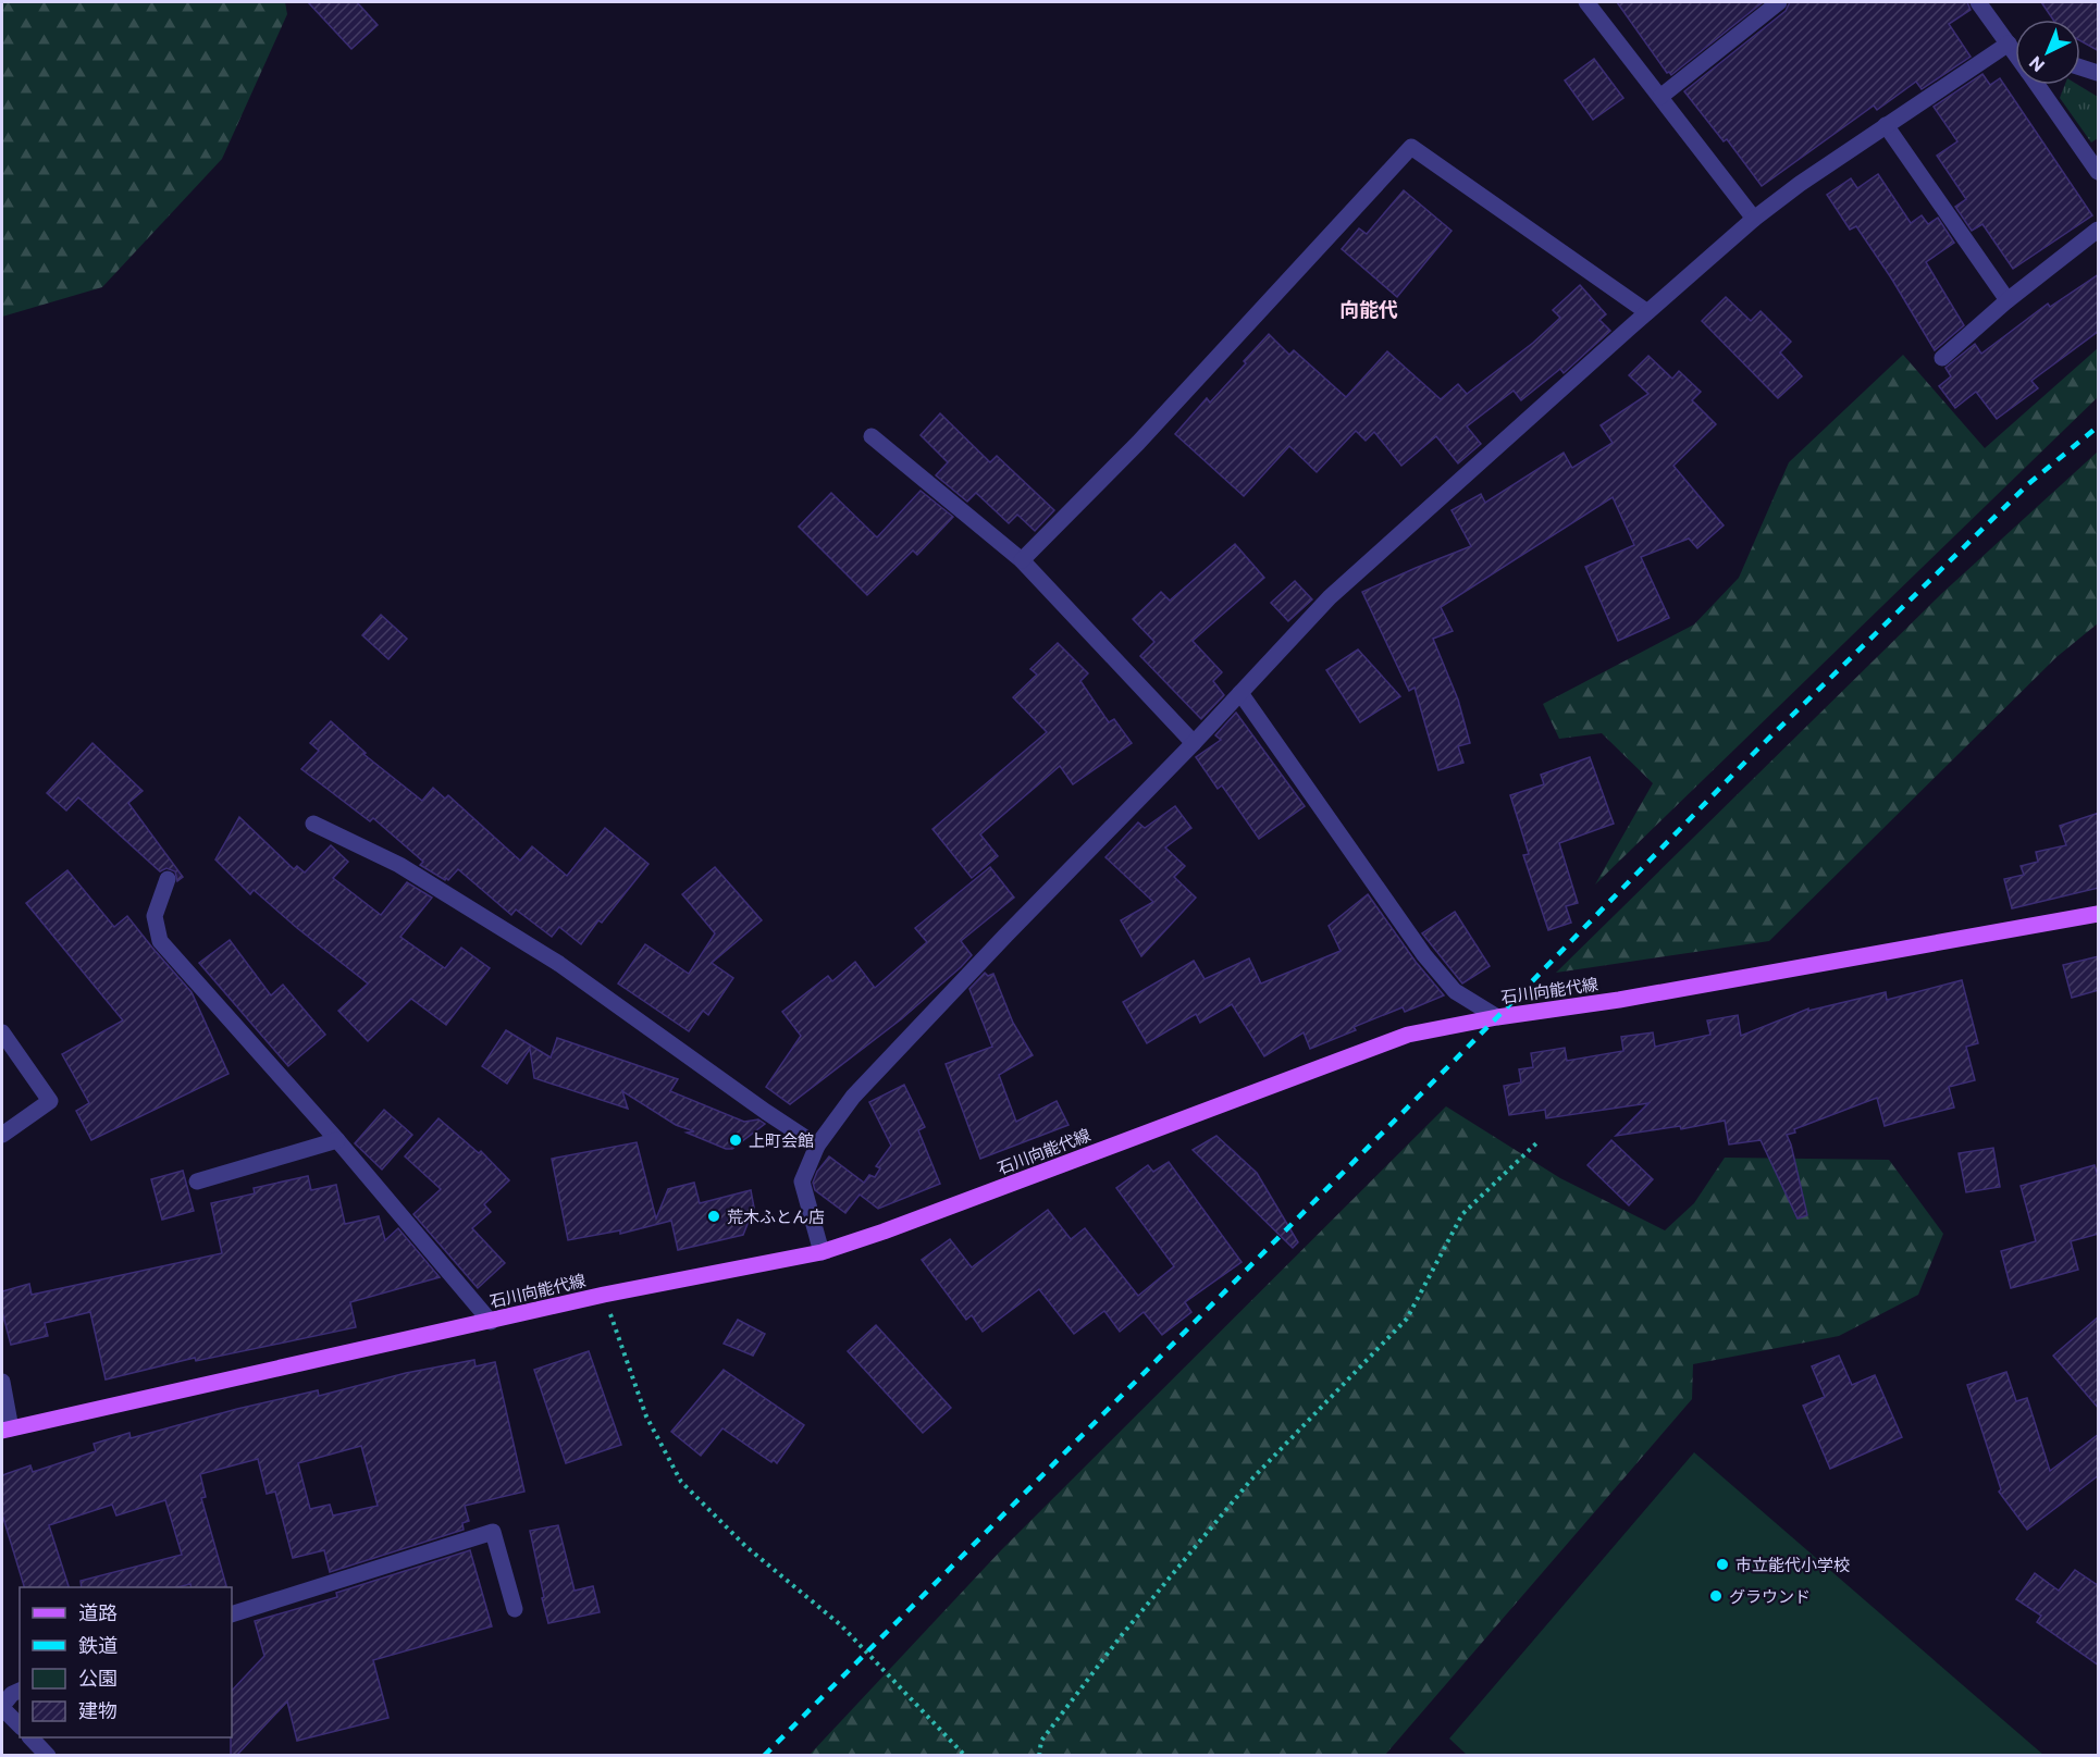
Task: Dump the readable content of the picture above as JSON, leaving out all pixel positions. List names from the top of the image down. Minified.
{"streets":{"main road":["石川向能代線"]},"districts":["向能代"],"places":["上町会館","荒木ふとん店","市立能代小学校","グラウンド"],"legend":["道路","鉄道","公園","建物"],"north":"bottom left"}
